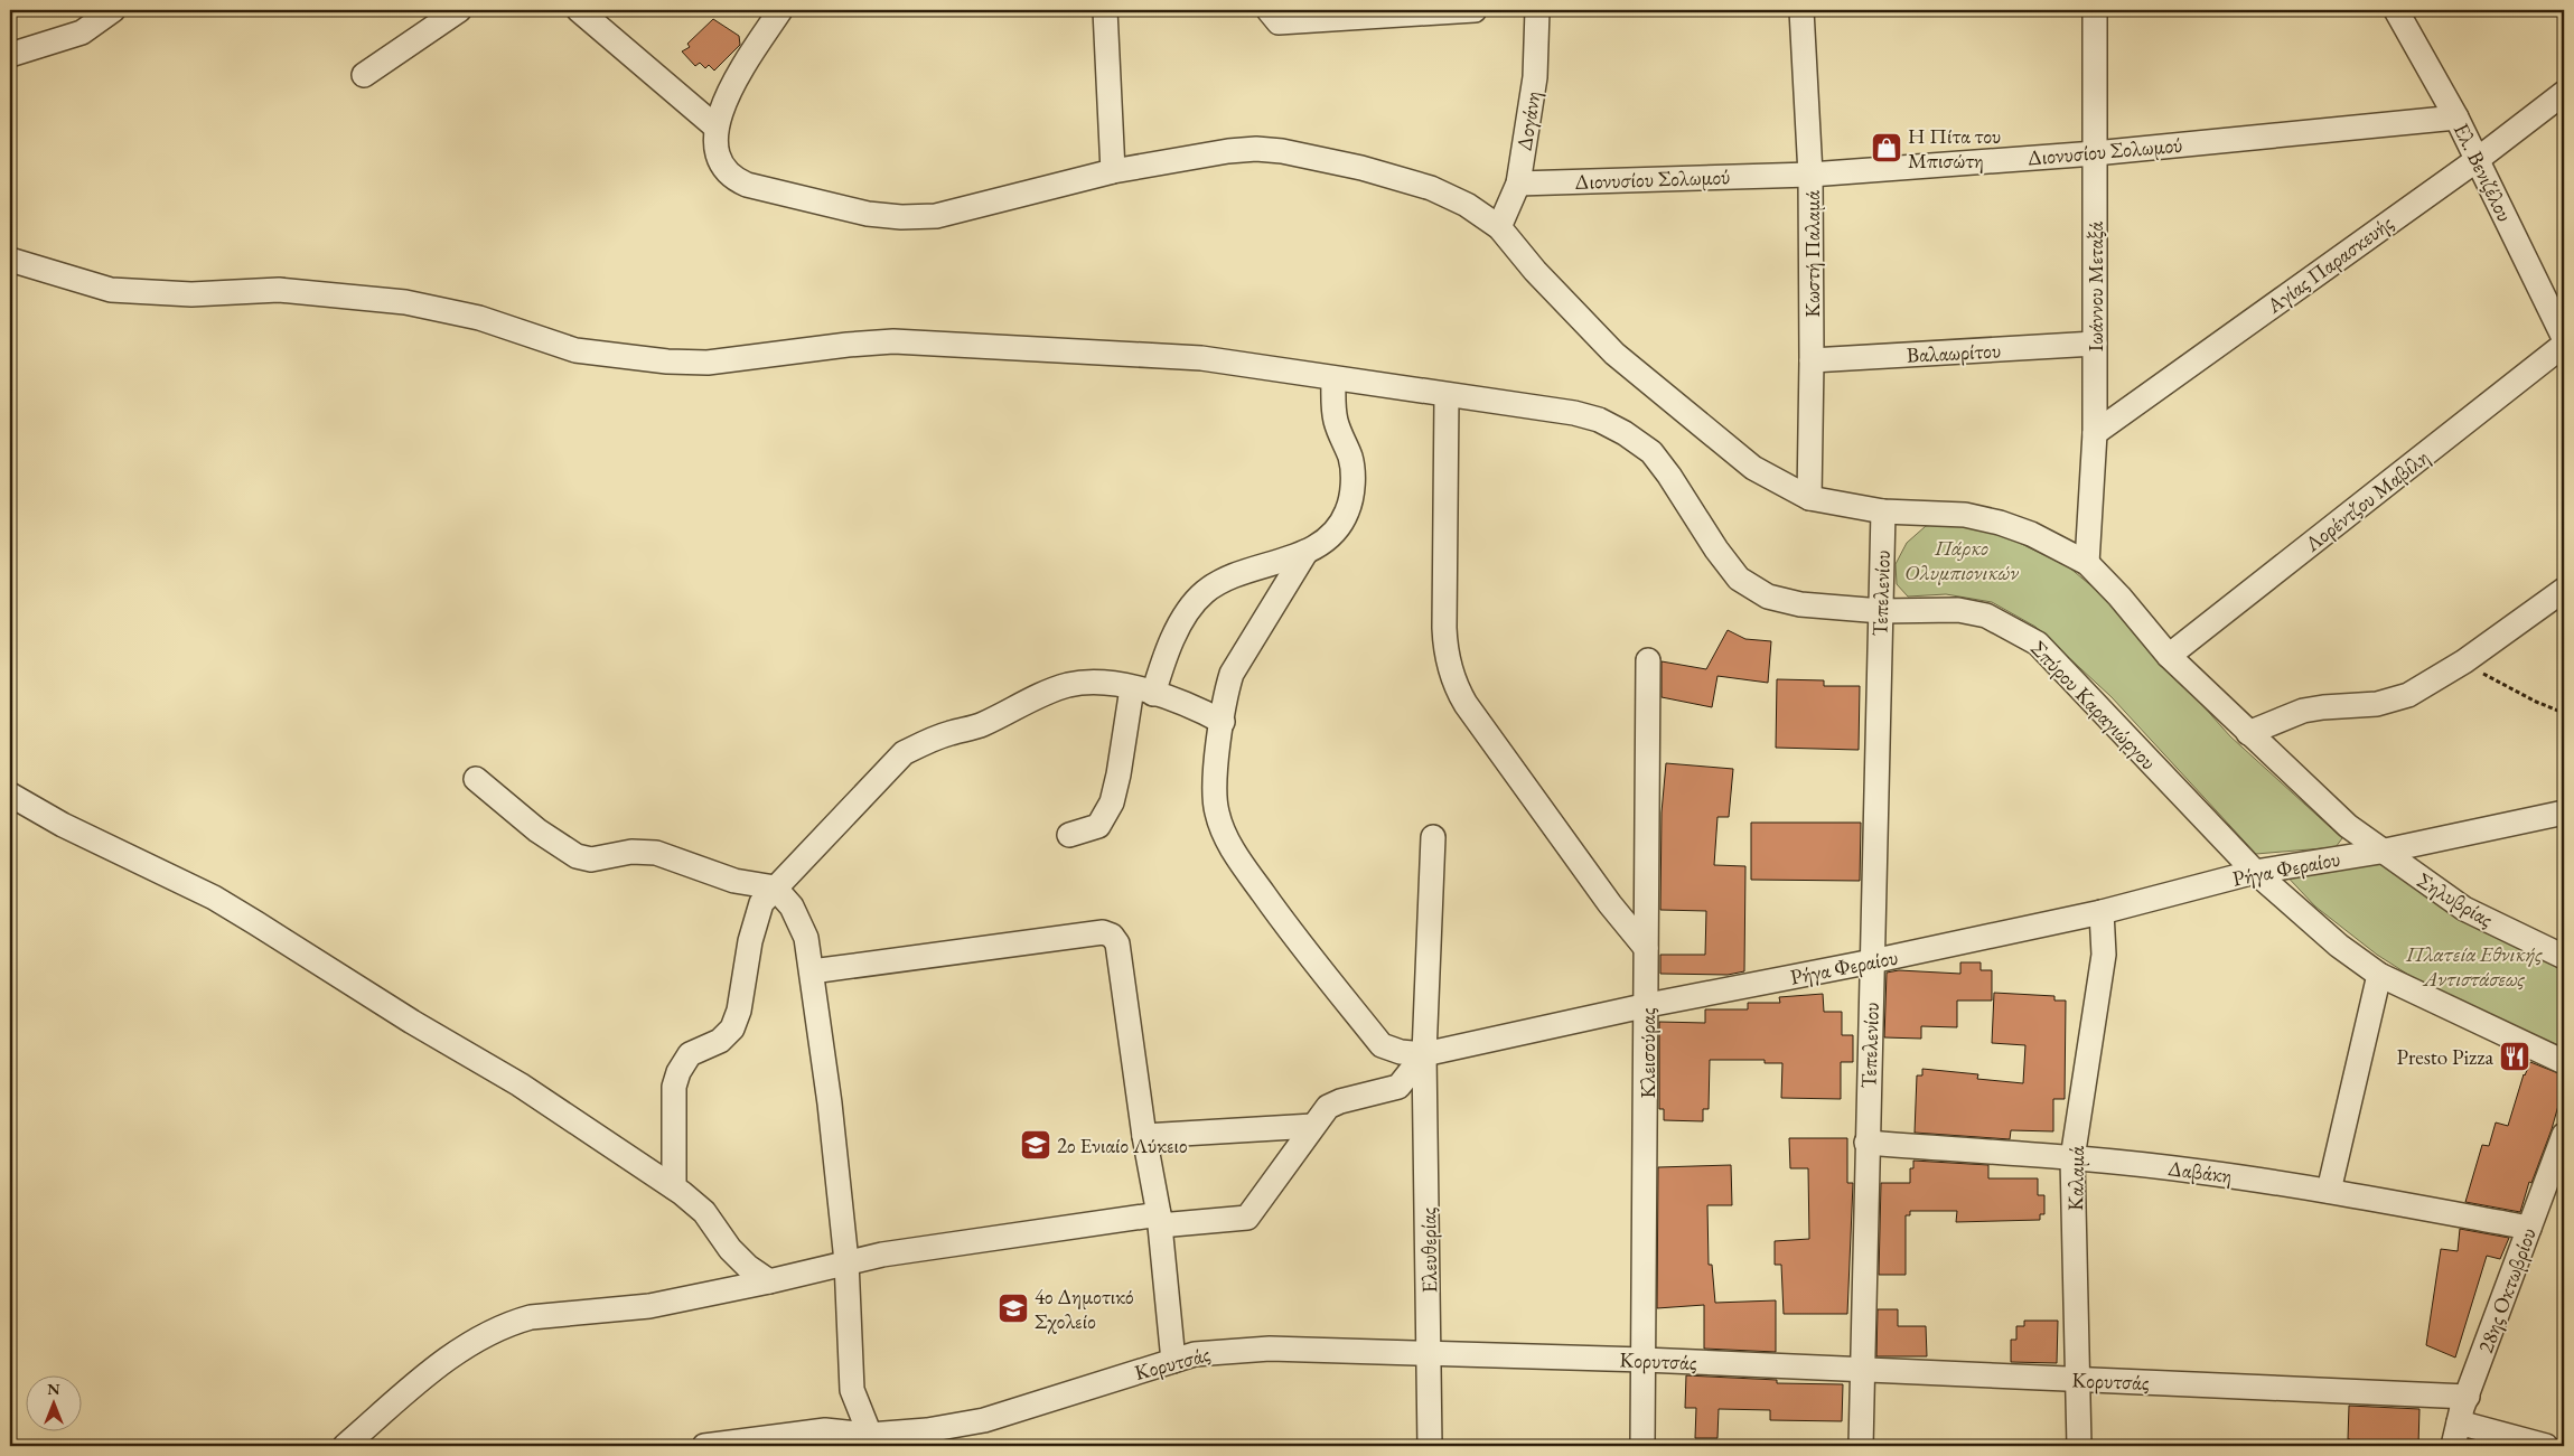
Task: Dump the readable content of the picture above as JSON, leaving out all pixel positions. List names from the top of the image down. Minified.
{"streets":{"street":["Δογάνη","Διονυσίου Σολωμού","Ελ. Βενιζέλου","Κωστή Παλαμά","Αγίας Παρασκευής","Ιωάννου Μεταξά","Βαλαωρίτου","Λορέντζου Μαβίλη","Τεπελενίου","Σπύρου Καραγιώργου","Ρήγα Φεραίου","Σηλυβρίας","Κλεισούρας","Δαβάκη","Καλαμά","Ελευθερίας","28ης Οκτωβρίου","Κορυτσάς"]},"crossings":[["Δογάνη","Διονυσίου Σολωμού"],["Δογάνη","Σηλυβρίας"],["Διονυσίου Σολωμού","Ελ. Βενιζέλου"],["Διονυσίου Σολωμού","Κωστή Παλαμά"],["Διονυσίου Σολωμού","Ιωάννου Μεταξά"],["Ελ. Βενιζέλου","Αγίας Παρασκευής"],["Κωστή Παλαμά","Βαλαωρίτου"],["Κωστή Παλαμά","Σηλυβρίας"],["Αγίας Παρασκευής","Ιωάννου Μεταξά"],["Ιωάννου Μεταξά","Βαλαωρίτου"],["Ιωάννου Μεταξά","Σηλυβρίας"],["Λορέντζου Μαβίλη","Σηλυβρίας"],["Τεπελενίου","Σπύρου Καραγιώργου"],["Τεπελενίου","Ρήγα Φεραίου"],["Τεπελενίου","Σηλυβρίας"],["Τεπελενίου","Δαβάκη"],["Τεπελενίου","Κορυτσάς"],["Σπύρου Καραγιώργου","Ρήγα Φεραίου"],["Ρήγα Φεραίου","Σηλυβρίας"],["Ρήγα Φεραίου","Κλεισούρας"],["Ρήγα Φεραίου","Καλαμά"],["Ρήγα Φεραίου","Ελευθερίας"],["Κλεισούρας","Κορυτσάς"],["Δαβάκη","Καλαμά"],["Δαβάκη","28ης Οκτωβρίου"],["Καλαμά","Κορυτσάς"],["Ελευθερίας","Κορυτσάς"],["28ης Οκτωβρίου","Κορυτσάς"]],"parks":["Πάρκο Ολυμπιονικών","Πλατεία Εθνικής Αντιστάσεως"],"places":{"shop":["Η Πίτα του Μπισώτη"],"restaurant":["Presto Pizza"],"school or university":["2ο Ενιαίο Λύκειο","4ο Δημοτικό Σχολείο"]},"north":"top"}
